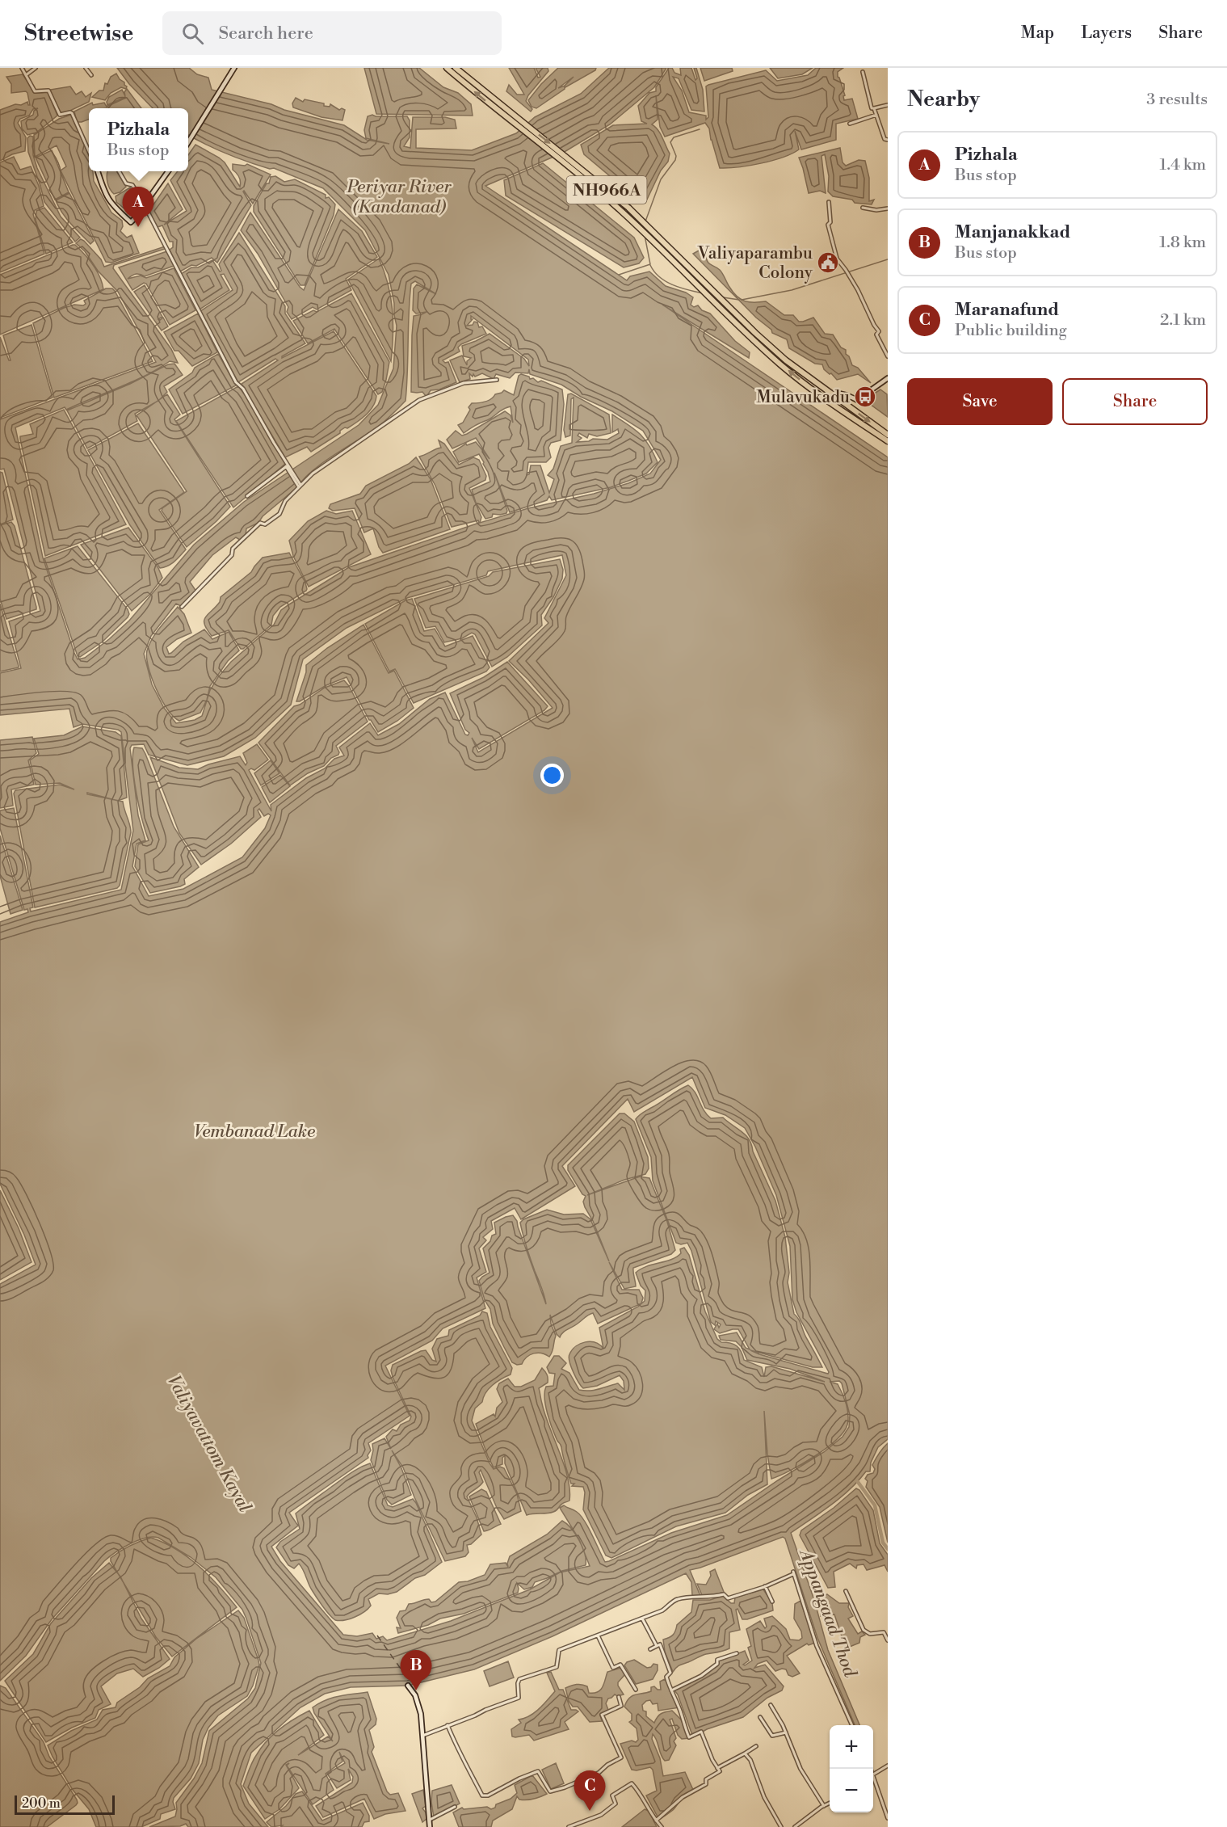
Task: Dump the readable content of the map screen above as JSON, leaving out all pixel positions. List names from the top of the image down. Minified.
{"streets":{"highway":["NH966A"]},"water":["Periyar River (Kandanad)","Vembanad Lake","Valiyavattom Kayal","Appangaad Thod"],"places":{"public building":["Valiyaparambu Colony"],"bus stop":["Mulavukadu"]},"scale_bar":"200 m","page":{"header":"Streetwise","search":"Search here","nav":["Map","Layers","Share"],"heading":["Nearby","3 results"],"popup":["Pizhala","Bus stop"],"list":[{"mark":"A","name":"Pizhala","note":"Bus stop","value":"1.4 km"},{"mark":"B","name":"Manjanakkad","note":"Bus stop","value":"1.8 km"},{"mark":"C","name":"Maranafund","note":"Public building","value":"2.1 km"}],"pins":["A","B","C"],"buttons":["Save","Share"],"map_buttons":["+","−"],"scale":"200 m"}}
